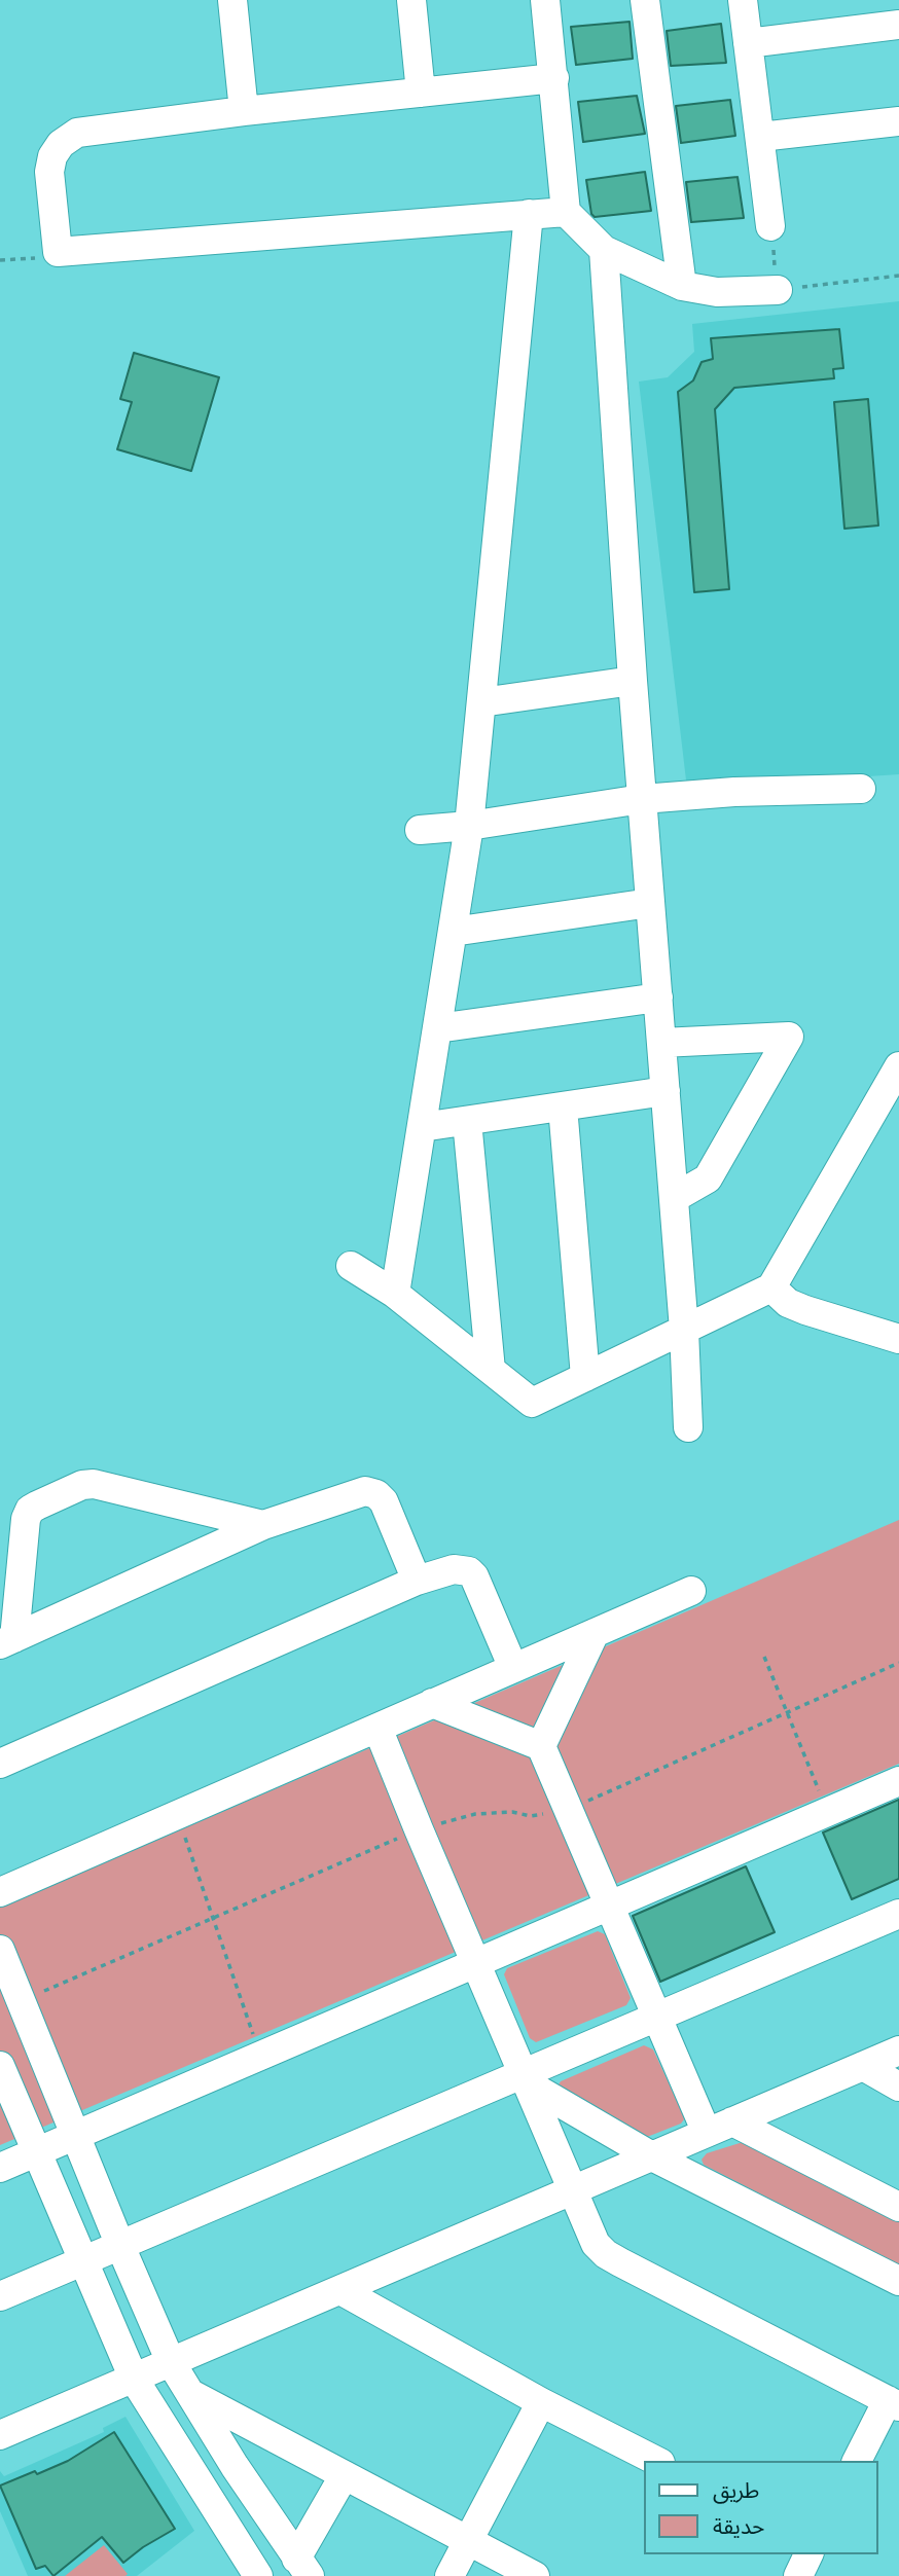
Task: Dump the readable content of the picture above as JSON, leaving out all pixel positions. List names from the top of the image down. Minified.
{"legend":["طريق","حديقة"]}
